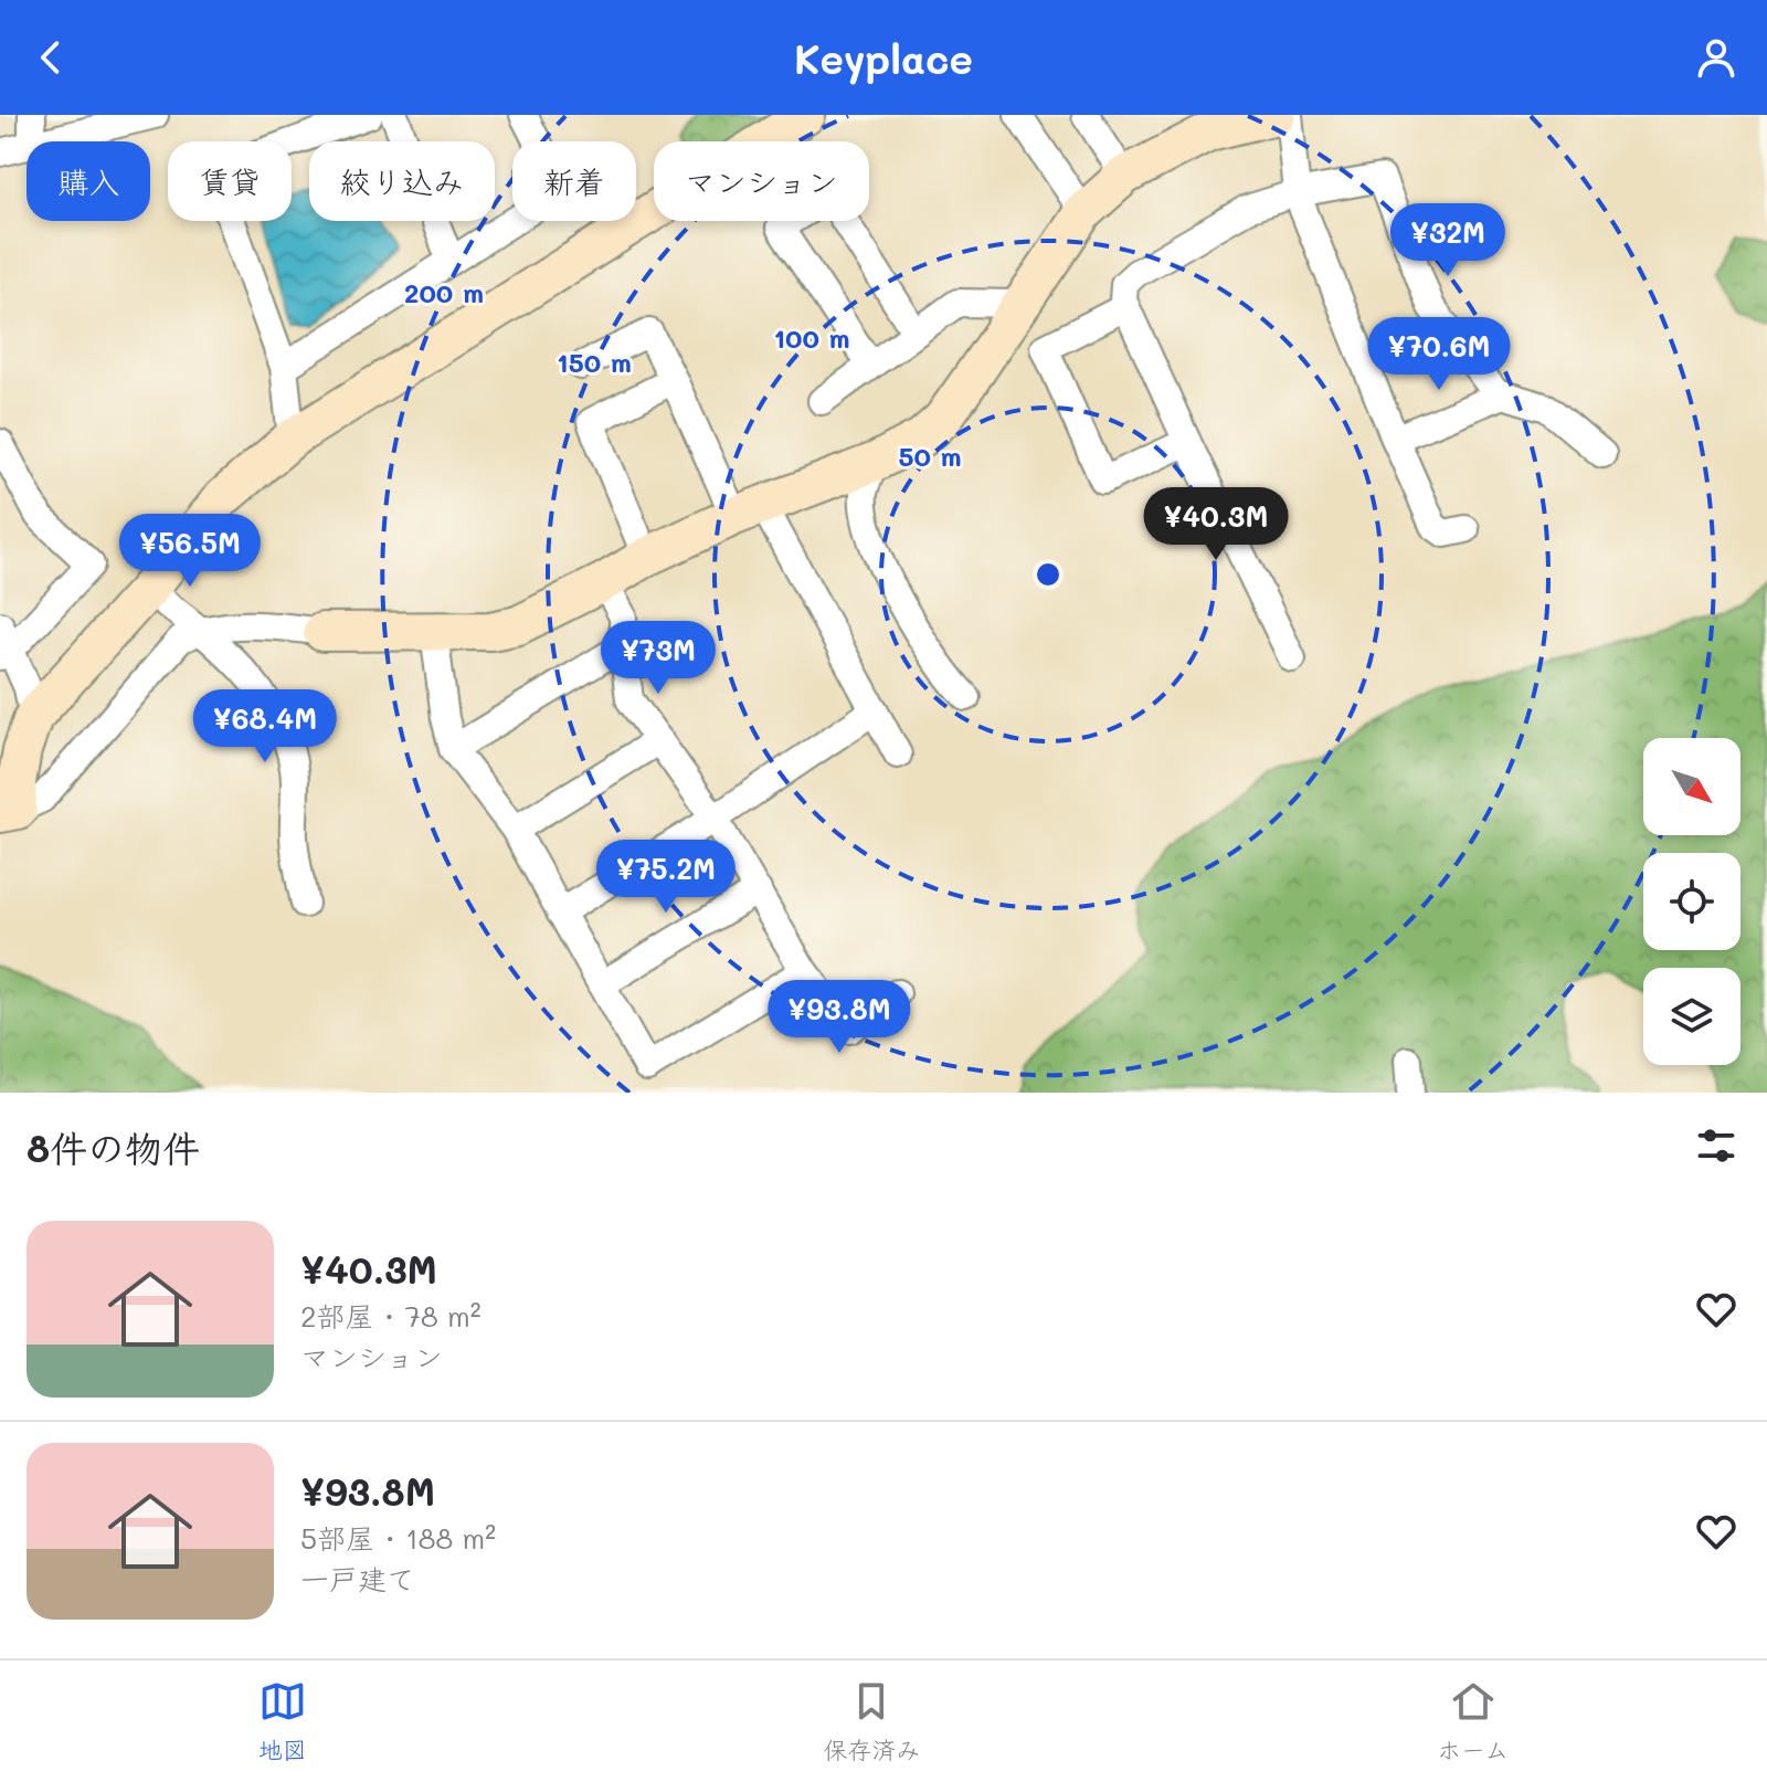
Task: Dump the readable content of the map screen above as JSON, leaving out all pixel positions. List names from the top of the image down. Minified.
{"north":"bottom right","page":{"header":"Keyplace","chip":["購入","賃貸","絞り込み","新着","マンション"],"price":["¥32M","¥70.6M","¥40.3M","¥56.5M","¥73M","¥68.4M","¥75.2M","¥93.8M"],"heading":"8件の物件","list":[{"name":"¥40.3M","note":"2部屋 · 78 m² · マンション"},{"name":"¥93.8M","note":"5部屋 · 188 m² · 一戸建て"}],"tabs":["地図","保存済み","ホーム"]},"rings":["200 m","100 m","150 m","50 m"]}
